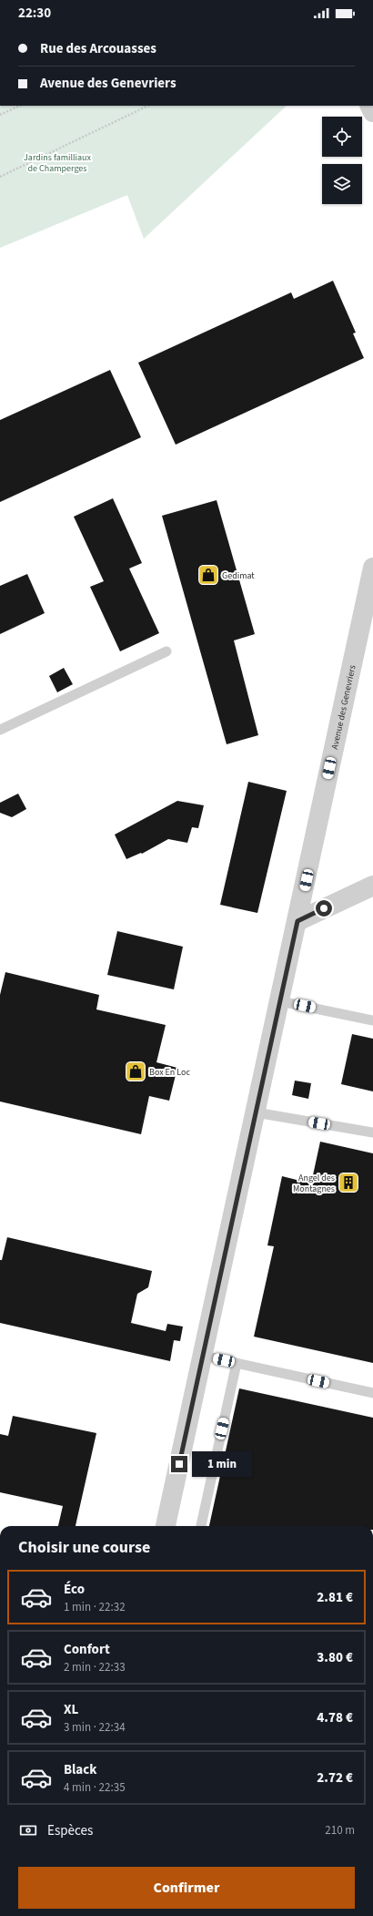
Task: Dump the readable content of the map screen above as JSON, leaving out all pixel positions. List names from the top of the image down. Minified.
{"streets":{"street":["Avenue des Genevriers"]},"parks":["Jardins familliaux de Champerges"],"places":{"shop":["Gedimat","Box En Loc"],"building":["Angel des Montagnes"]},"page":{"status":"22:30","banner":["Rue des Arcouasses","Avenue des Genevriers"],"bubble":"1 min","heading":"Choisir une course","list":[{"name":"Éco","note":"1 min · 22:32","value":"2.81 €"},{"name":"Confort","note":"2 min · 22:33","value":"3.80 €"},{"name":"XL","note":"3 min · 22:34","value":"4.78 €"},{"name":"Black","note":"4 min · 22:35","value":"2.72 €"}],"pay":["Espèces","210 m"],"buttons":"Confirmer"}}
